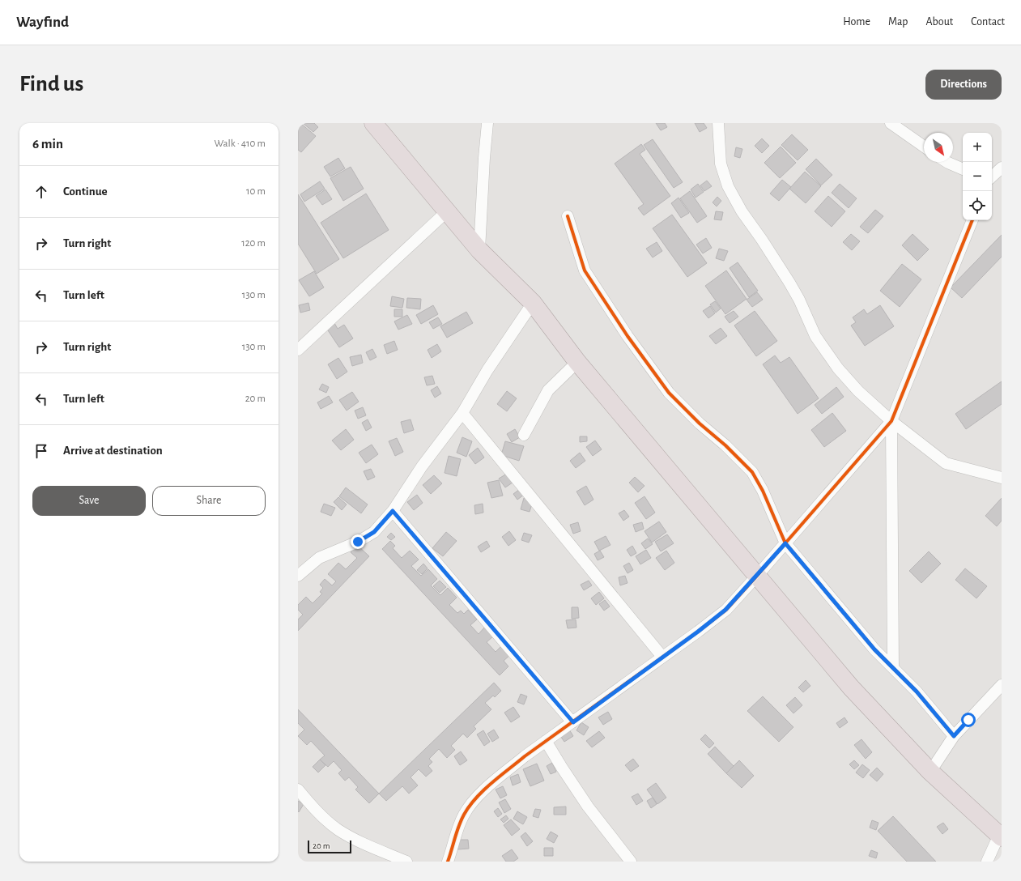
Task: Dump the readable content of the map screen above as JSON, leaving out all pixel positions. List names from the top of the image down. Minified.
{"scale_bar":"20 m","north":"bottom right","page":{"header":"Wayfind","nav":["Home","Map","About","Contact"],"buttons":["Directions",["Save","Share"]],"title":"Find us","heading":["6 min","Walk · 410 m"],"map_buttons":["+","−"],"list":[["Continue","10 m"],["Turn right","120 m"],["Turn left","130 m"],["Turn right","130 m"],["Turn left","20 m"],"Arrive at destination"],"scale":"20 m"}}
